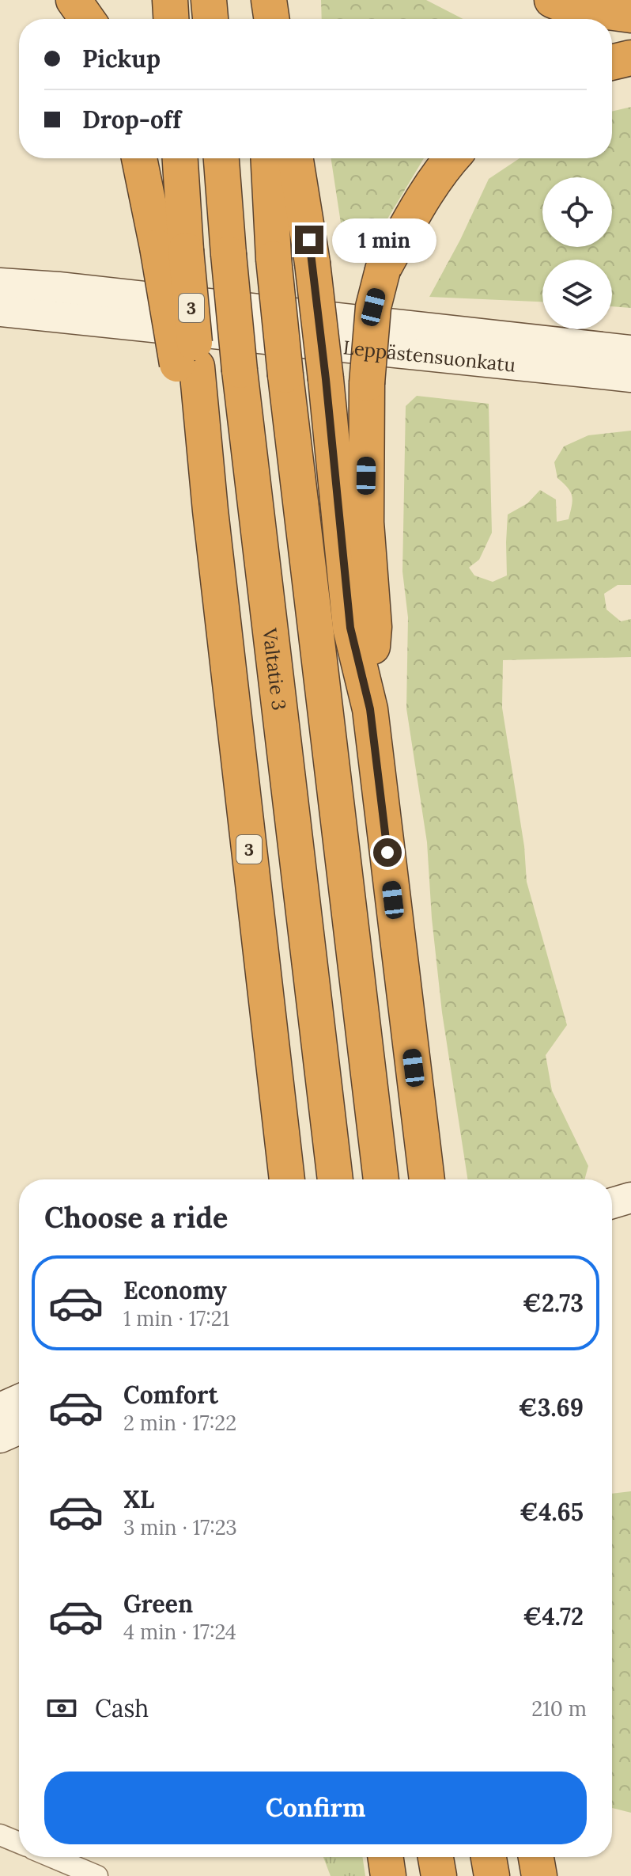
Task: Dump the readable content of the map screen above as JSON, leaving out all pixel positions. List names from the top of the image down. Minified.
{"streets":{"highway":["3","Valtatie 3"],"main road":["Leppästensuonkatu"]},"page":{"banner":["Pickup","Drop-off"],"bubble":"1 min","heading":"Choose a ride","list":[{"name":"Economy","note":"1 min · 17:21","value":"€2.73"},{"name":"Comfort","note":"2 min · 17:22","value":"€3.69"},{"name":"XL","note":"3 min · 17:23","value":"€4.65"},{"name":"Green","note":"4 min · 17:24","value":"€4.72"}],"pay":["Cash","210 m"],"buttons":"Confirm"}}
